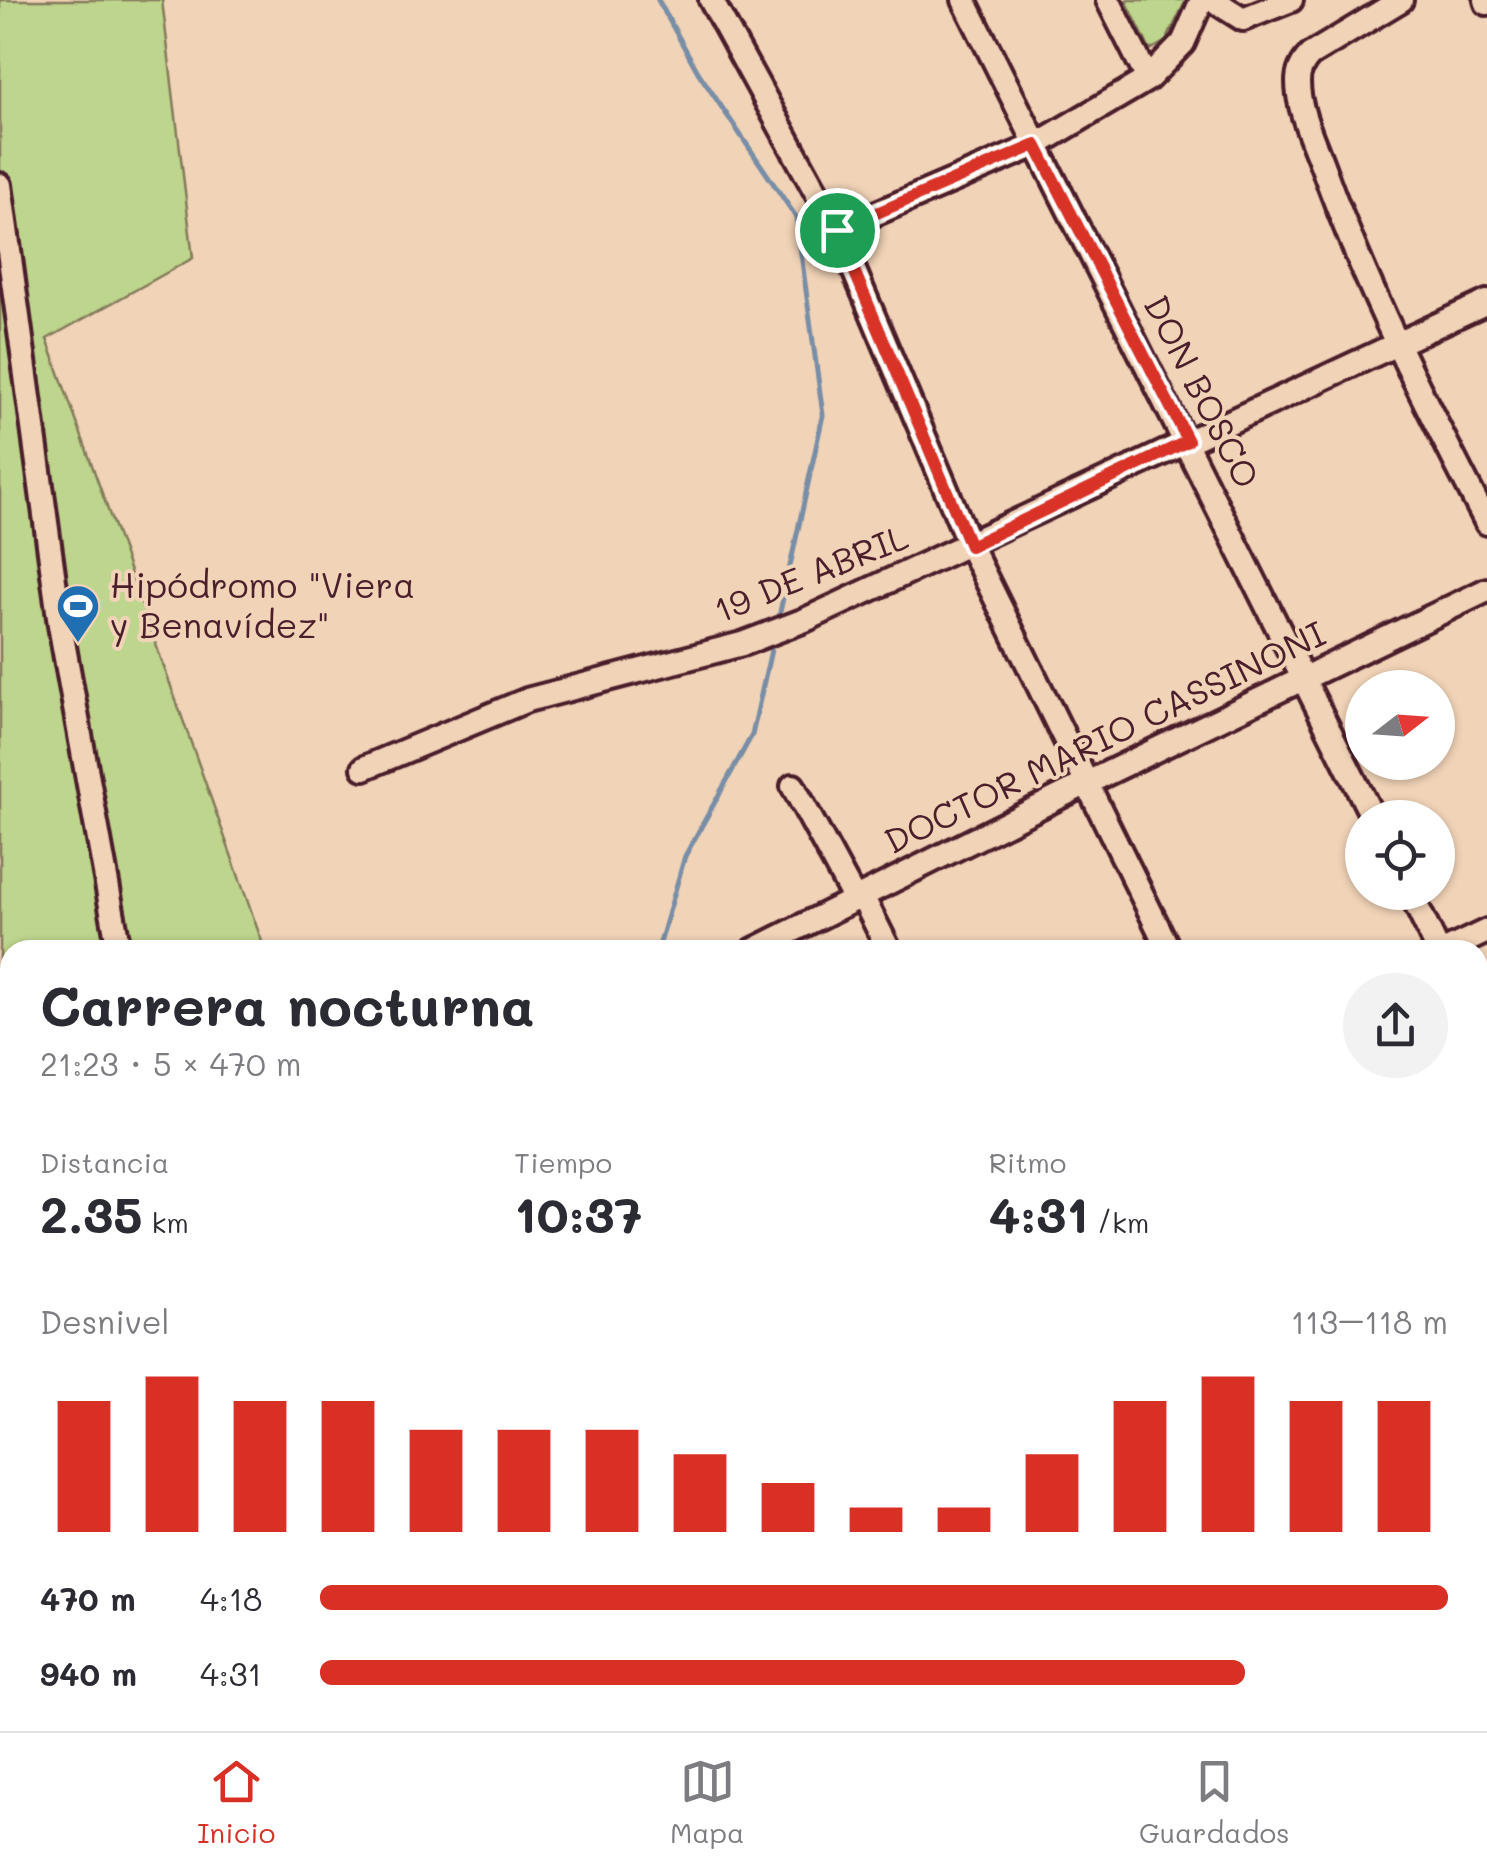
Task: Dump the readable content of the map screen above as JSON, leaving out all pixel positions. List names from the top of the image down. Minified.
{"streets":{"street":["DON BOSCO","19 DE ABRIL","DOCTOR MARIO CASSINONI"]},"crossings":[["DON BOSCO","19 DE ABRIL"],["DON BOSCO","DOCTOR MARIO CASSINONI"]],"places":{"sports":["Hipódromo \"Viera y Benavídez\""]},"north":"right","page":{"heading":["Carrera nocturna","21:23 · 5 × 470 m"],"stats":[["Distancia","2.35 km"],["Tiempo","10:37"],["Ritmo","4:31 /km"]],"chart":["Desnivel","113–118 m"],"list":[{"name":"470 m","note":"4:18"},{"name":"940 m","note":"4:31"}],"tabs":["Inicio","Mapa","Guardados"]}}
